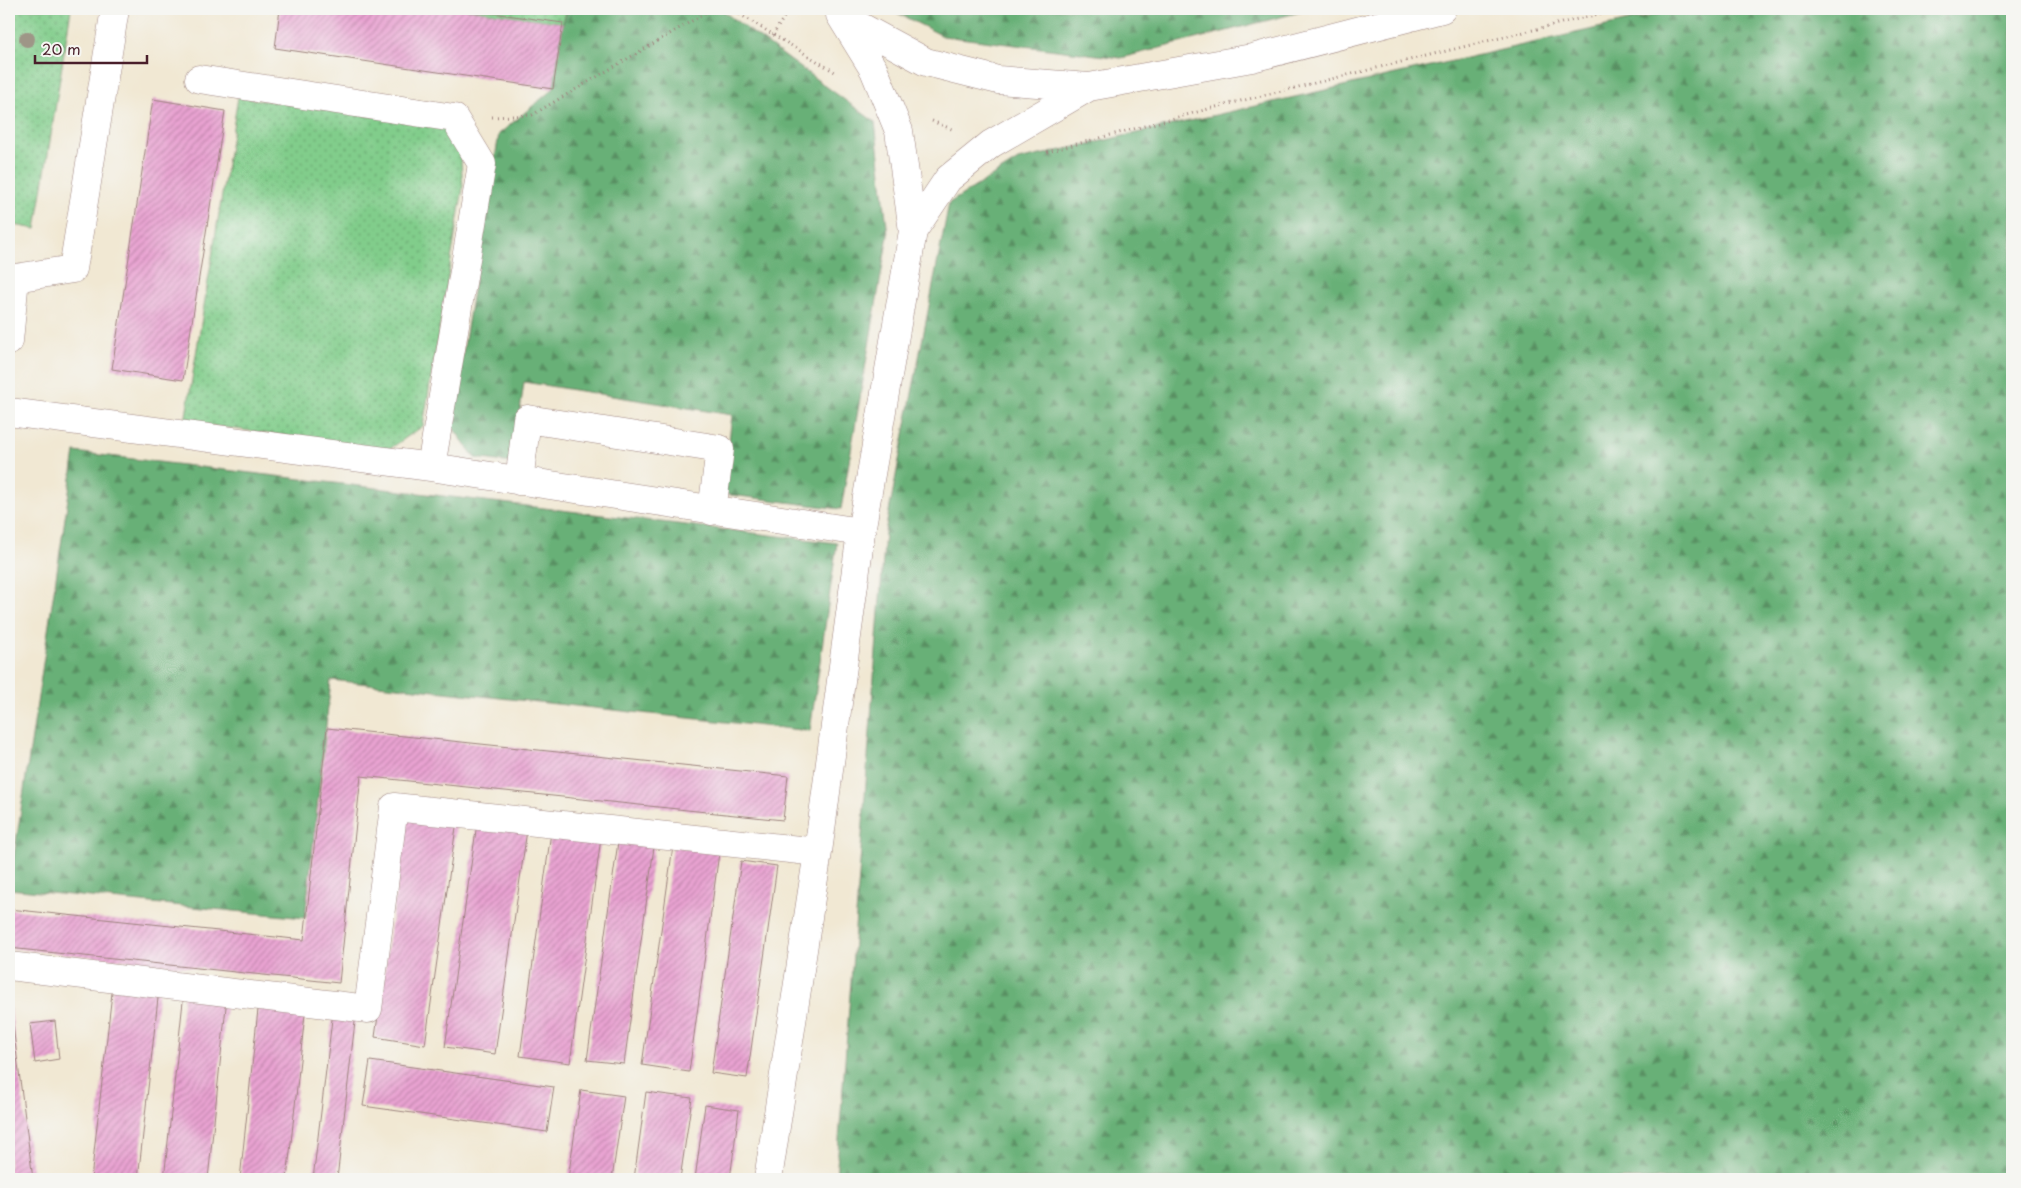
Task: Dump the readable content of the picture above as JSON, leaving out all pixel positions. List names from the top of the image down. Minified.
{"scale_bar":"20 m"}
